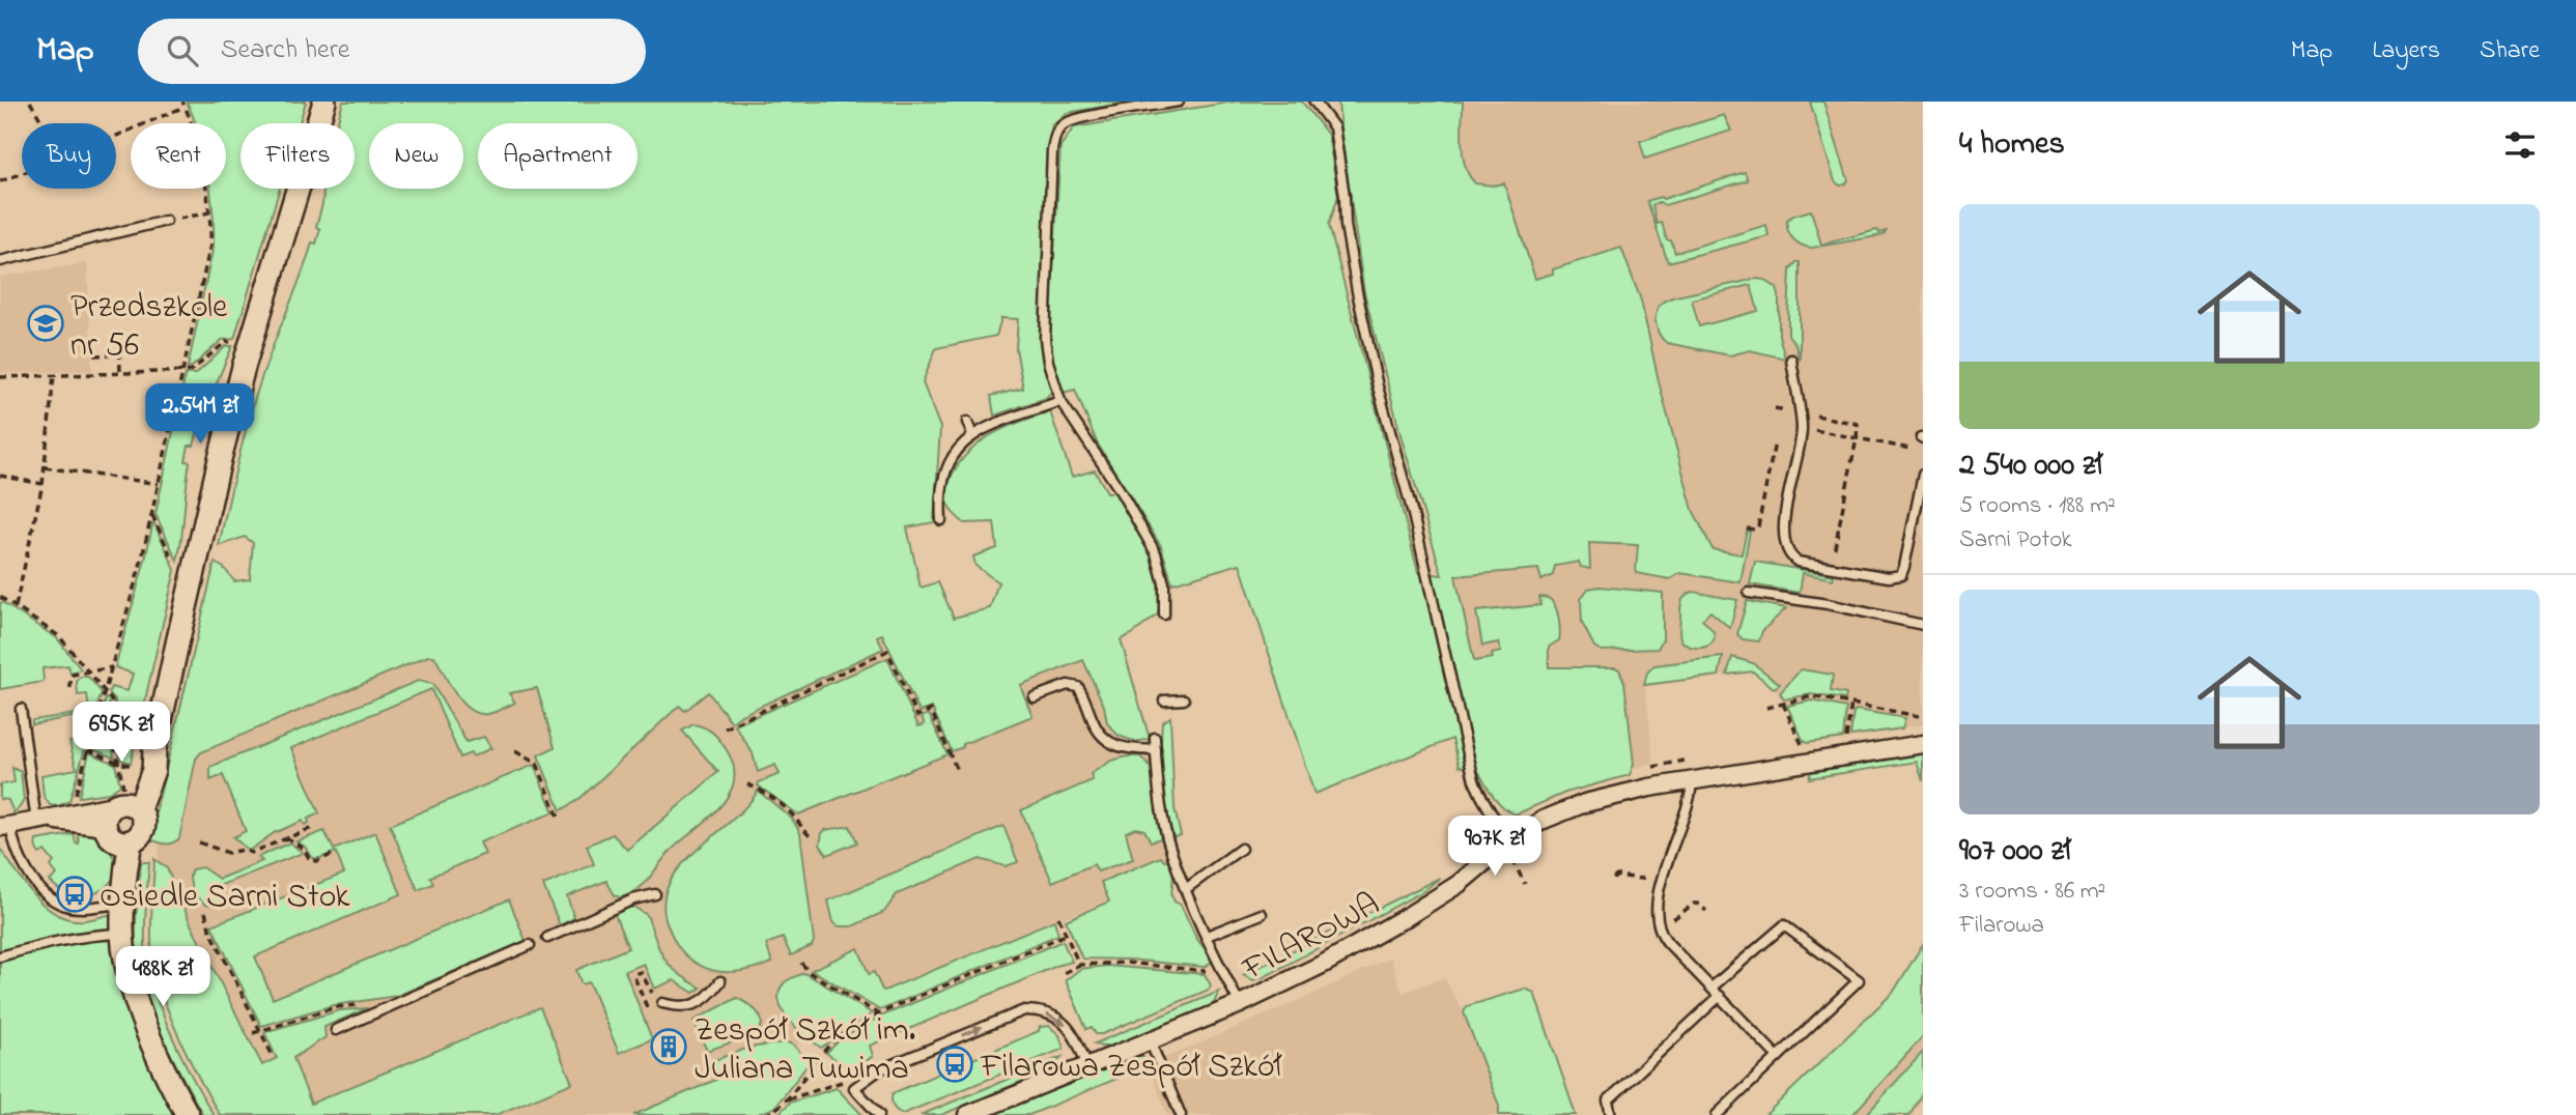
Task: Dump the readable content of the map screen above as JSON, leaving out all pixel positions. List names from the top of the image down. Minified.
{"streets":{"street":["FILAROWA"]},"places":{"school or university":["Przedszkole nr 56"],"bus stop":["Osiedle Sarni Stok","Filarowa Zespół Szkół"],"building":["Zespół Szkół im. Juliana Tuwima"]},"page":{"header":"Map","search":"Search here","nav":["Map","Layers","Share"],"heading":"4 homes","chip":["Buy","Rent","Filters","New","Apartment"],"list":[{"name":"2 540 000 zł","note":"5 rooms · 188 m² · Sarni Potok"},{"name":"907 000 zł","note":"3 rooms · 86 m² · Filarowa"}],"price":["2.54M zł","695K zł","907K zł","488K zł"]}}
